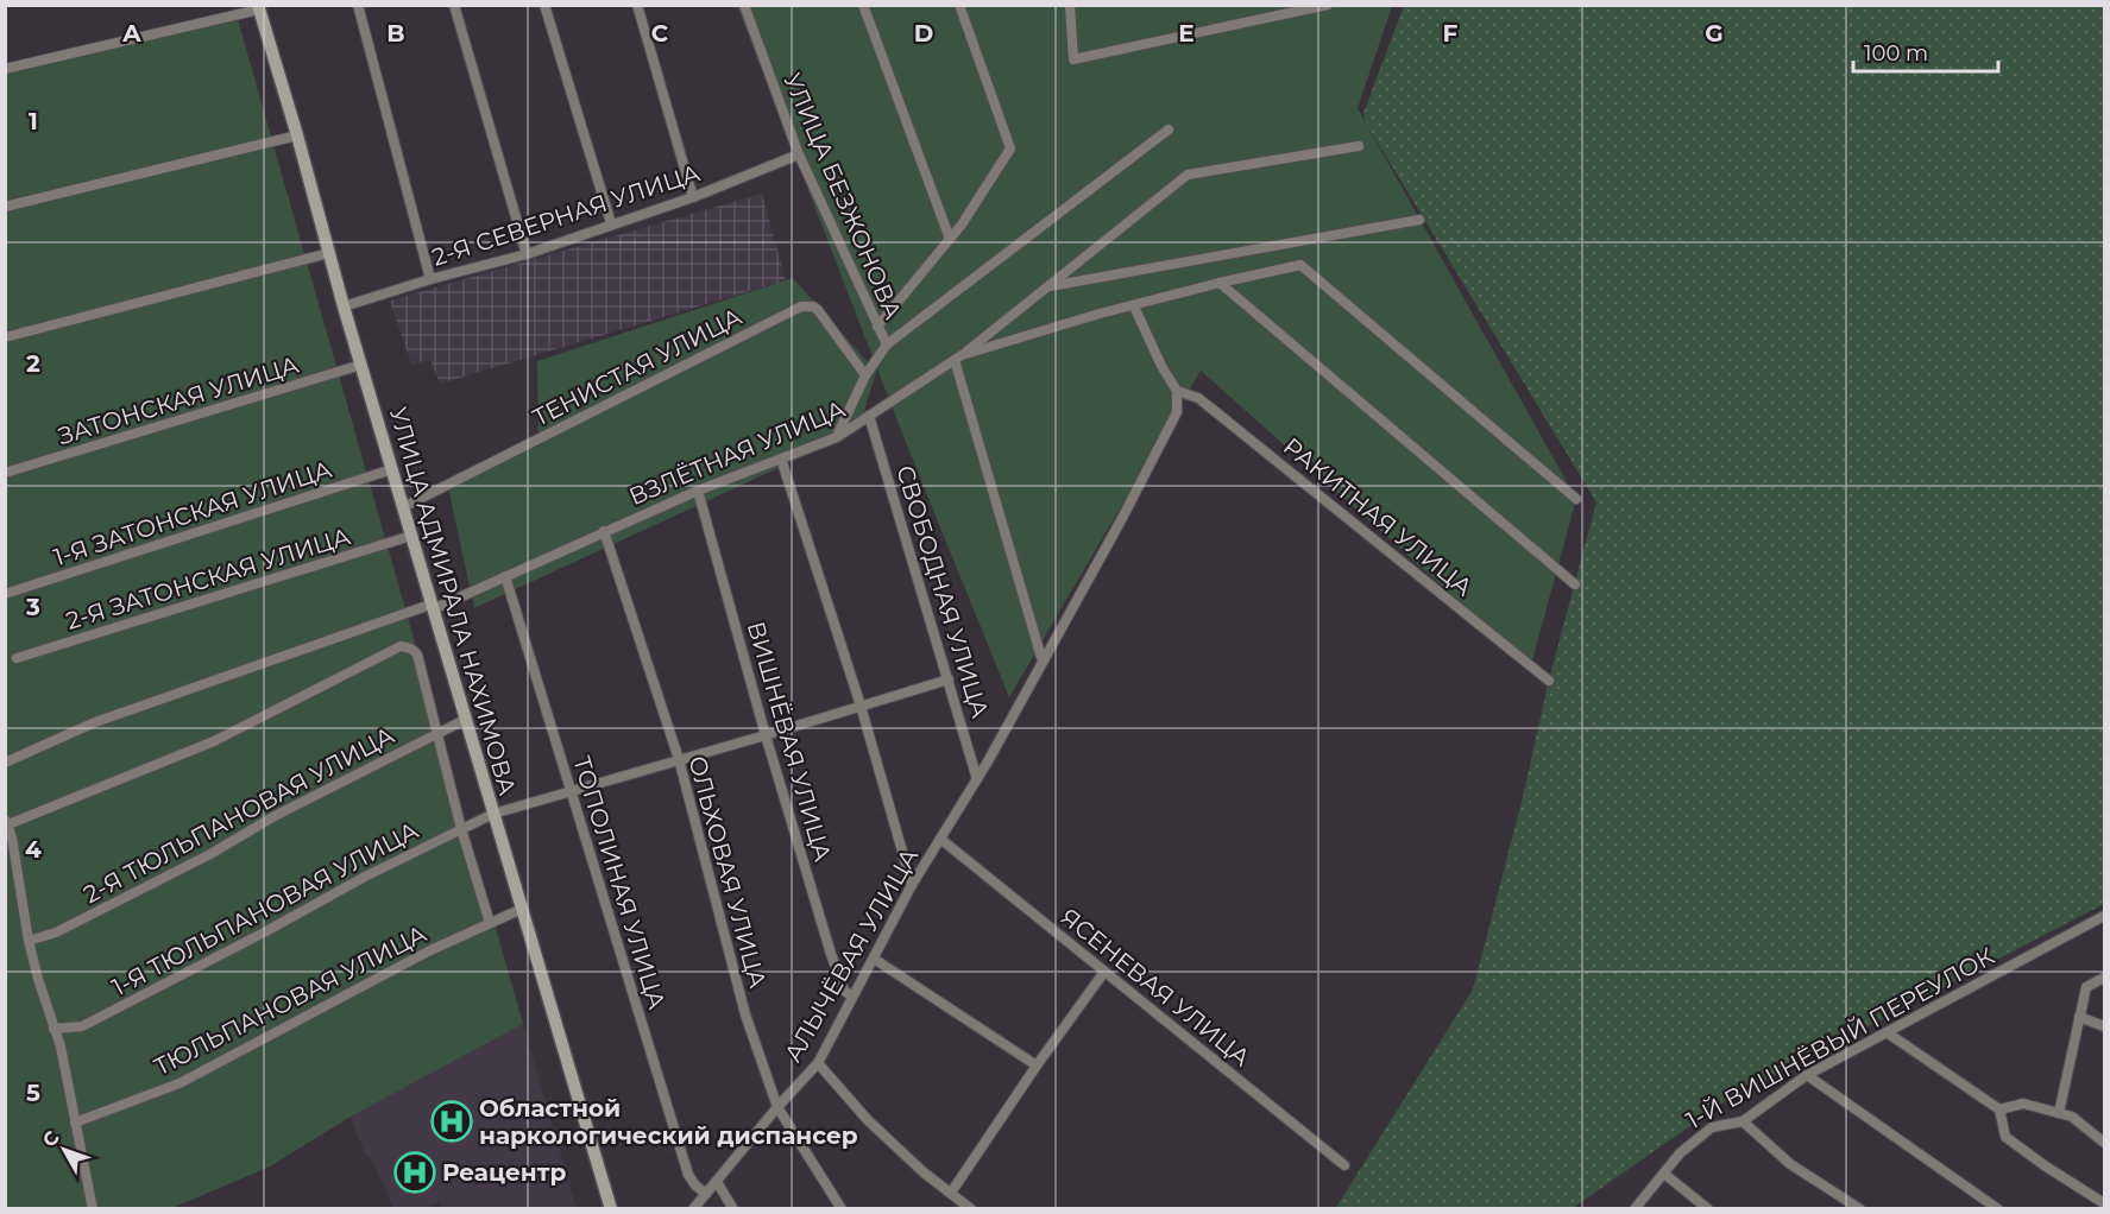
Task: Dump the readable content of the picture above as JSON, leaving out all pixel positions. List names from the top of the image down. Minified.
{"streets":{"main road":["УЛИЦА АДМИРАЛА НАХИМОВА"],"street":["УЛИЦА БЕЗЖОНОВА","2-Я СЕВЕРНАЯ УЛИЦА","ТЕНИСТАЯ УЛИЦА","ЗАТОНСКАЯ УЛИЦА","ВЗЛЁТНАЯ УЛИЦА","1-Я ЗАТОНСКАЯ УЛИЦА","РАКИТНАЯ УЛИЦА","2-Я ЗАТОНСКАЯ УЛИЦА","СВОБОДНАЯ УЛИЦА","ВИШНЁВАЯ УЛИЦА","2-Я ТЮЛЬПАНОВАЯ УЛИЦА","ОЛЬХОВАЯ УЛИЦА","ТОПОЛИНАЯ УЛИЦА","1-Я ТЮЛЬПАНОВАЯ УЛИЦА","АЛЫЧЁВАЯ УЛИЦА","ЯСЕНЕВАЯ УЛИЦА","ТЮЛЬПАНОВАЯ УЛИЦА","1-Й ВИШНЁВЫЙ ПЕРЕУЛОК"]},"crossings":[["УЛИЦА БЕЗЖОНОВА","2-Я СЕВЕРНАЯ УЛИЦА"],["УЛИЦА БЕЗЖОНОВА","ТЕНИСТАЯ УЛИЦА"],["УЛИЦА БЕЗЖОНОВА","ВЗЛЁТНАЯ УЛИЦА"],["2-Я СЕВЕРНАЯ УЛИЦА","УЛИЦА АДМИРАЛА НАХИМОВА"],["ТЕНИСТАЯ УЛИЦА","УЛИЦА АДМИРАЛА НАХИМОВА"],["ЗАТОНСКАЯ УЛИЦА","УЛИЦА АДМИРАЛА НАХИМОВА"],["ВЗЛЁТНАЯ УЛИЦА","СВОБОДНАЯ УЛИЦА"],["ВЗЛЁТНАЯ УЛИЦА","УЛИЦА АДМИРАЛА НАХИМОВА"],["ВЗЛЁТНАЯ УЛИЦА","ВИШНЁВАЯ УЛИЦА"],["ВЗЛЁТНАЯ УЛИЦА","ОЛЬХОВАЯ УЛИЦА"],["ВЗЛЁТНАЯ УЛИЦА","ТОПОЛИНАЯ УЛИЦА"],["1-Я ЗАТОНСКАЯ УЛИЦА","УЛИЦА АДМИРАЛА НАХИМОВА"],["РАКИТНАЯ УЛИЦА","АЛЫЧЁВАЯ УЛИЦА"],["2-Я ЗАТОНСКАЯ УЛИЦА","УЛИЦА АДМИРАЛА НАХИМОВА"],["СВОБОДНАЯ УЛИЦА","1-Я ТЮЛЬПАНОВАЯ УЛИЦА"],["СВОБОДНАЯ УЛИЦА","АЛЫЧЁВАЯ УЛИЦА"],["УЛИЦА АДМИРАЛА НАХИМОВА","2-Я ТЮЛЬПАНОВАЯ УЛИЦА"],["УЛИЦА АДМИРАЛА НАХИМОВА","1-Я ТЮЛЬПАНОВАЯ УЛИЦА"],["УЛИЦА АДМИРАЛА НАХИМОВА","ТЮЛЬПАНОВАЯ УЛИЦА"],["ВИШНЁВАЯ УЛИЦА","1-Я ТЮЛЬПАНОВАЯ УЛИЦА"],["ВИШНЁВАЯ УЛИЦА","АЛЫЧЁВАЯ УЛИЦА"],["ОЛЬХОВАЯ УЛИЦА","1-Я ТЮЛЬПАНОВАЯ УЛИЦА"],["ОЛЬХОВАЯ УЛИЦА","АЛЫЧЁВАЯ УЛИЦА"],["ТОПОЛИНАЯ УЛИЦА","1-Я ТЮЛЬПАНОВАЯ УЛИЦА"],["ТОПОЛИНАЯ УЛИЦА","АЛЫЧЁВАЯ УЛИЦА"],["АЛЫЧЁВАЯ УЛИЦА","ЯСЕНЕВАЯ УЛИЦА"]],"places":{"hospital":["Областной наркологический диспансер","Реацентр"]},"scale_bar":"100 m","north":"top left","grid":{"columns":["A","B","C","D","E","F","G"],"rows":["1","2","3","4","5"]}}
